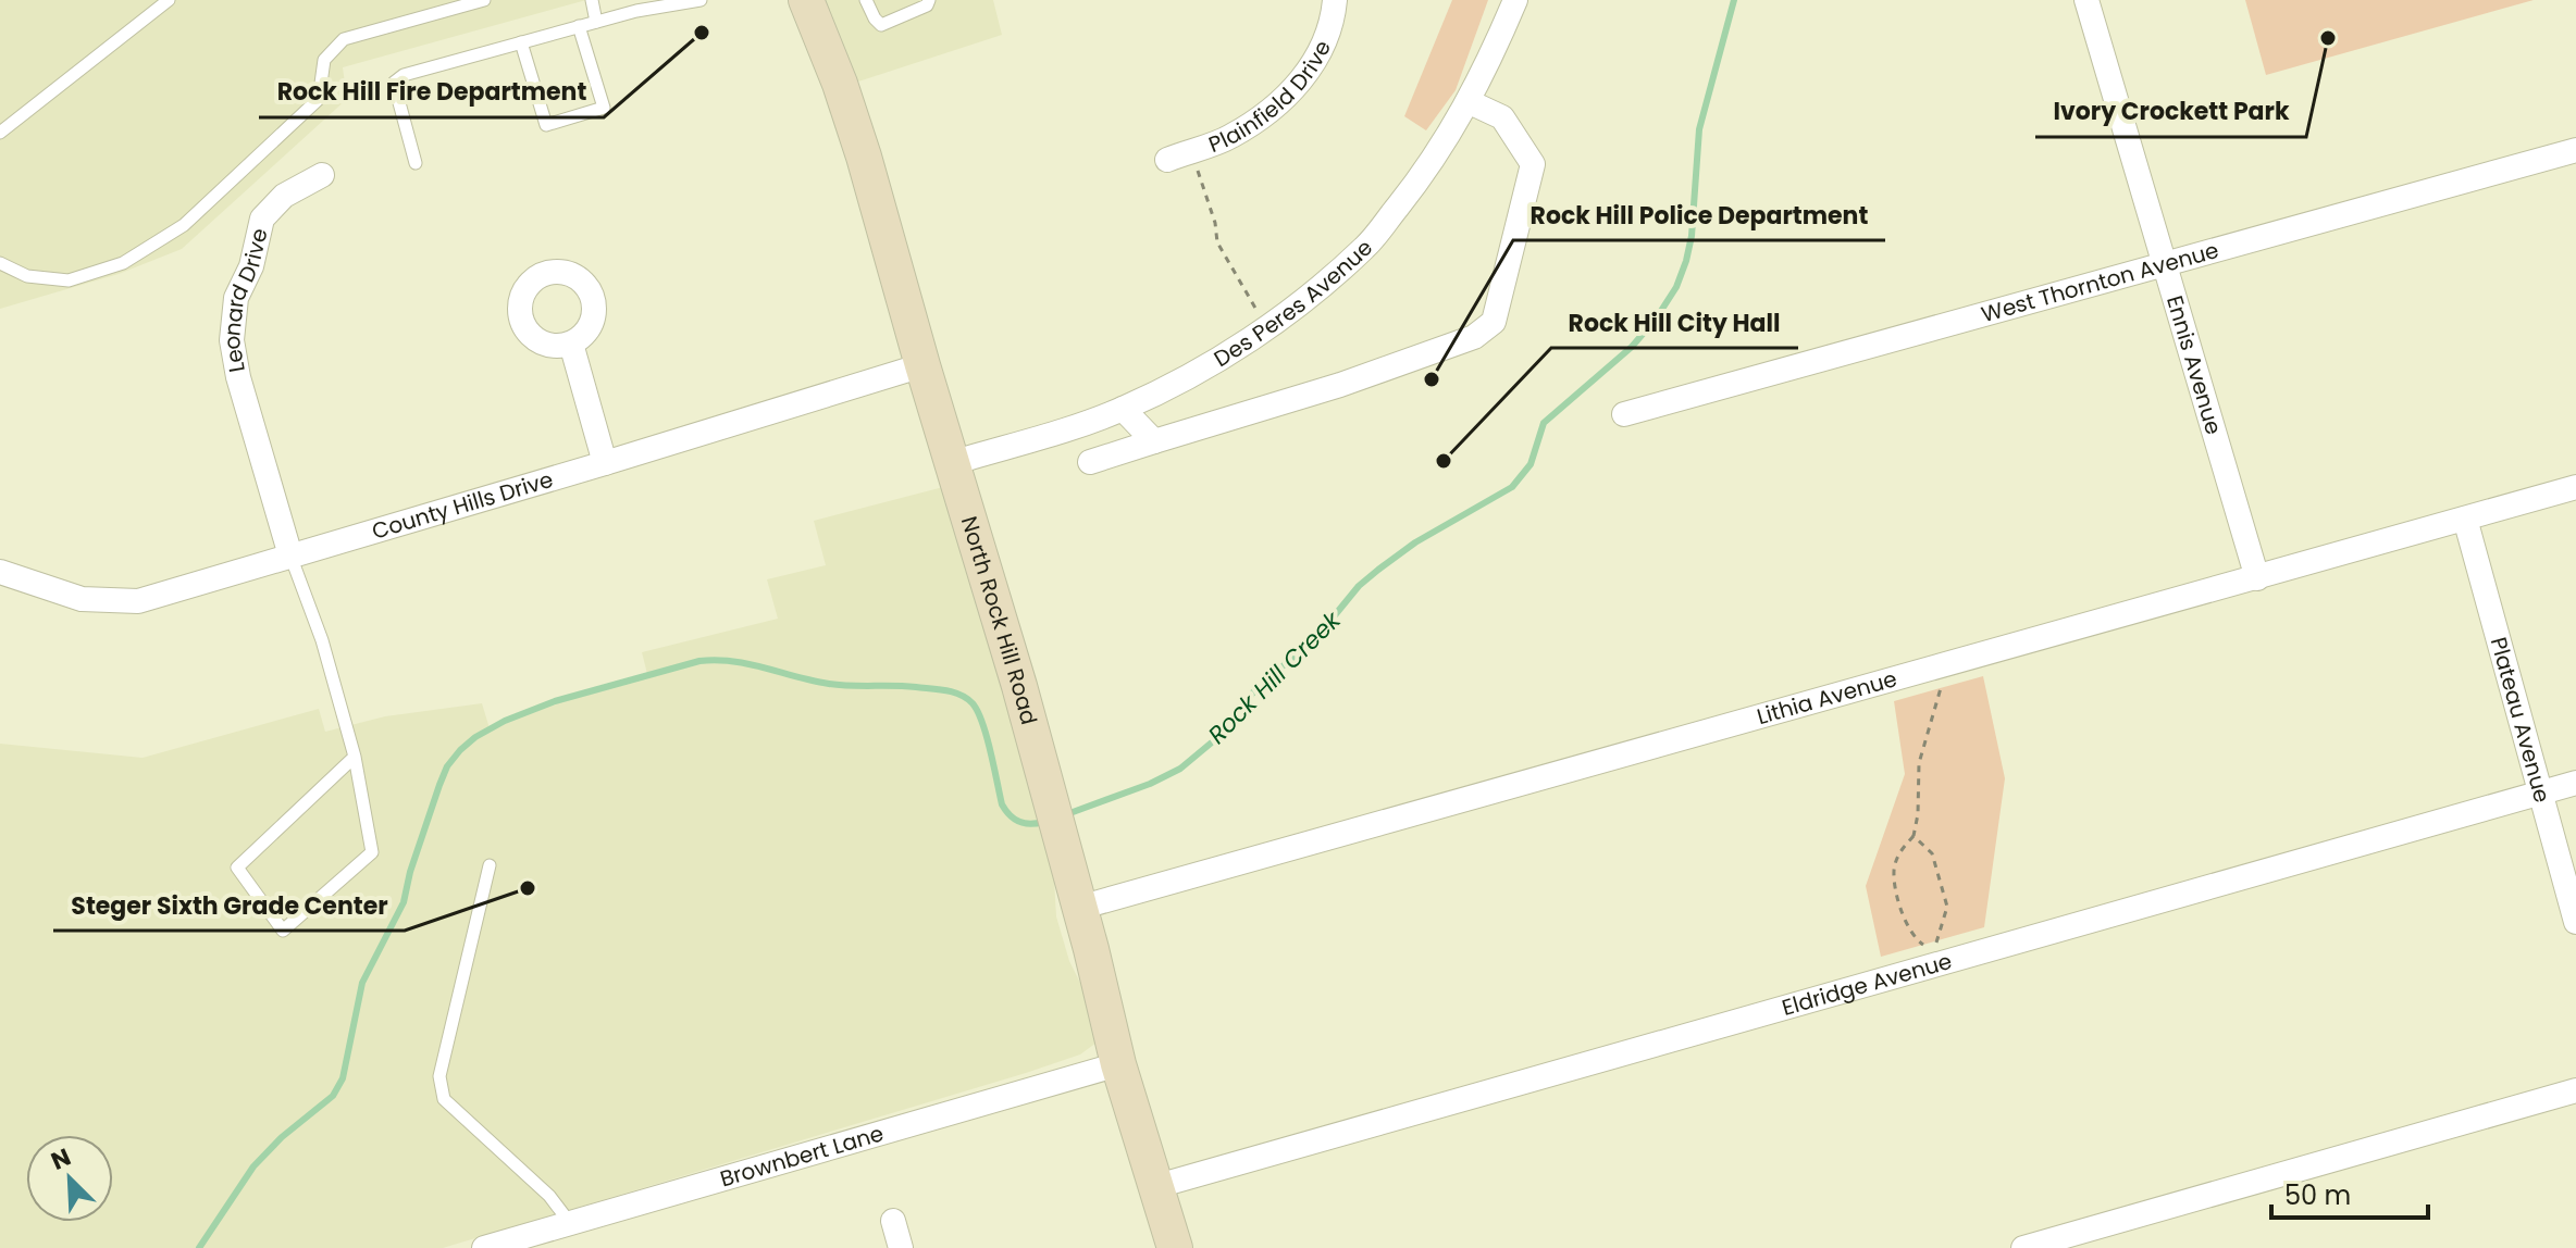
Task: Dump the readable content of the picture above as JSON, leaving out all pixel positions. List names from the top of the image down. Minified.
{"streets":{"street":["Plainfield Drive","West Thornton Avenue","Des Peres Avenue","Leonard Drive","Ennis Avenue","County Hills Drive","North Rock Hill Road","Lithia Avenue","Plateau Avenue","Eldridge Avenue","Brownbert Lane"]},"crossings":[["West Thornton Avenue","Ennis Avenue"],["Des Peres Avenue","North Rock Hill Road"],["Leonard Drive","County Hills Drive"],["Ennis Avenue","Lithia Avenue"],["County Hills Drive","North Rock Hill Road"],["North Rock Hill Road","Lithia Avenue"],["North Rock Hill Road","Eldridge Avenue"],["North Rock Hill Road","Brownbert Lane"],["Lithia Avenue","Plateau Avenue"],["Plateau Avenue","Eldridge Avenue"]],"water":["Rock Hill Creek"],"places":["Rock Hill Fire Department","Ivory Crockett Park","Rock Hill Police Department","Rock Hill City Hall","Steger Sixth Grade Center"],"scale_bar":"50 m","north":"top left"}
